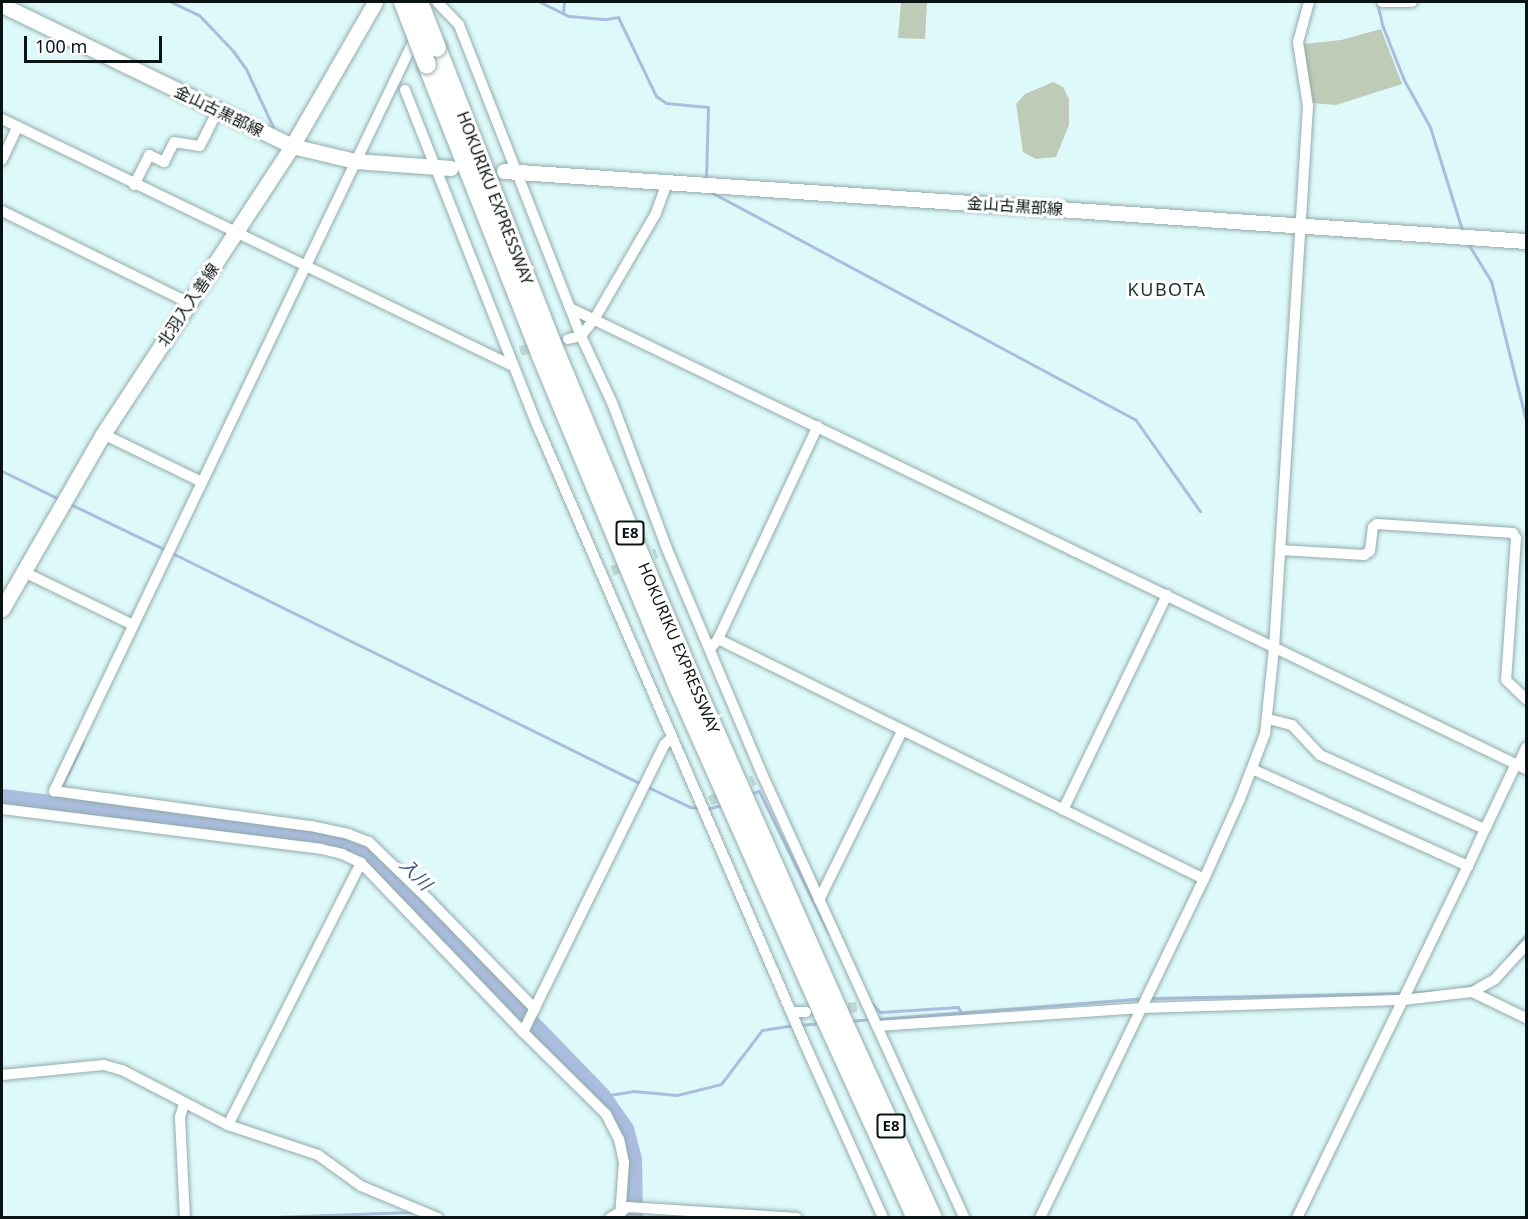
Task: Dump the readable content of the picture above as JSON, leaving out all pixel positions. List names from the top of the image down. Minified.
{"streets":{"highway":["HOKURIKU EXPRESSWAY","E8"],"main road":["金山古黒部線","北羽入入善線"]},"crossings":[["金山古黒部線","北羽入入善線"]],"districts":["KUBOTA"],"water":["入川"],"scale_bar":"100 m"}
